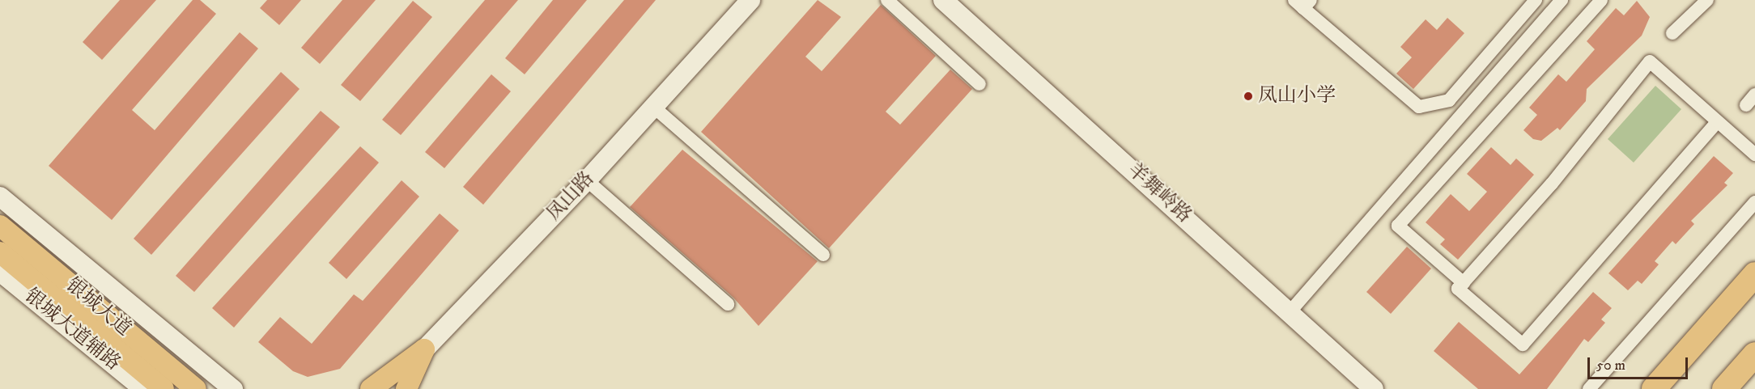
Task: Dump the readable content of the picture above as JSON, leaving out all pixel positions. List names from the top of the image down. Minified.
{"streets":{"main road":["银城大道"],"street":["羊舞岭路","凤山路","银城大道辅路"]},"places":["凤山小学"],"scale_bar":"50 m"}
